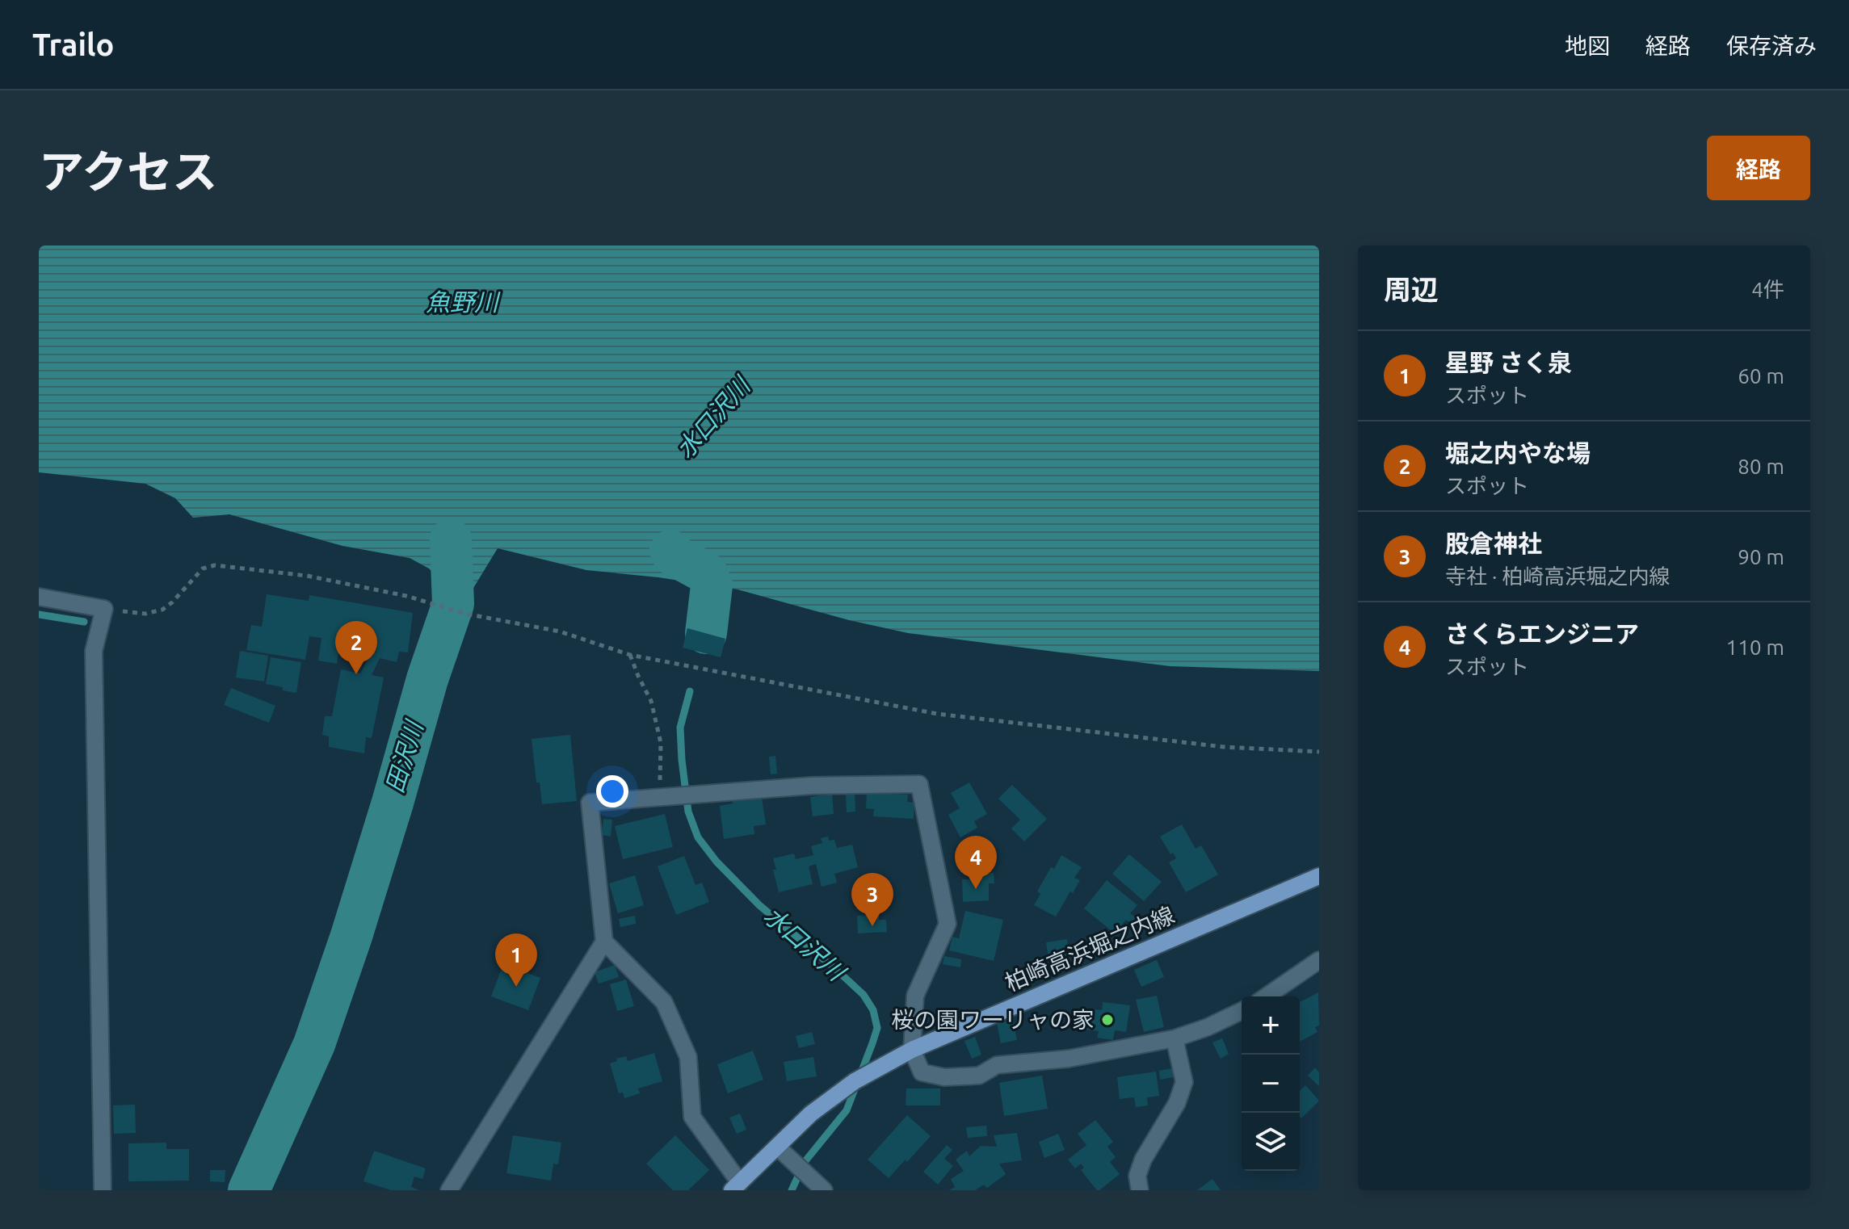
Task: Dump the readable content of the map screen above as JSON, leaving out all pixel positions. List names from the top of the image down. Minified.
{"streets":{"main road":["柏崎高浜堀之内線"]},"water":["魚野川","水口沢川","田沢川"],"places":["桜の園ワーリャの家"],"page":{"header":"Trailo","nav":["地図","経路","保存済み"],"title":"アクセス","buttons":"経路","heading":["周辺","4件"],"list":[{"mark":"1","name":"星野 さく泉","note":"スポット","value":"60 m"},{"mark":"2","name":"堀之内やな場","note":"スポット","value":"80 m"},{"mark":"3","name":"股倉神社","note":"寺社 · 柏崎高浜堀之内線","value":"90 m"},{"mark":"4","name":"さくらエンジニア","note":"スポット","value":"110 m"}],"pins":["2","4","3","1"],"map_buttons":["+","−"]}}
